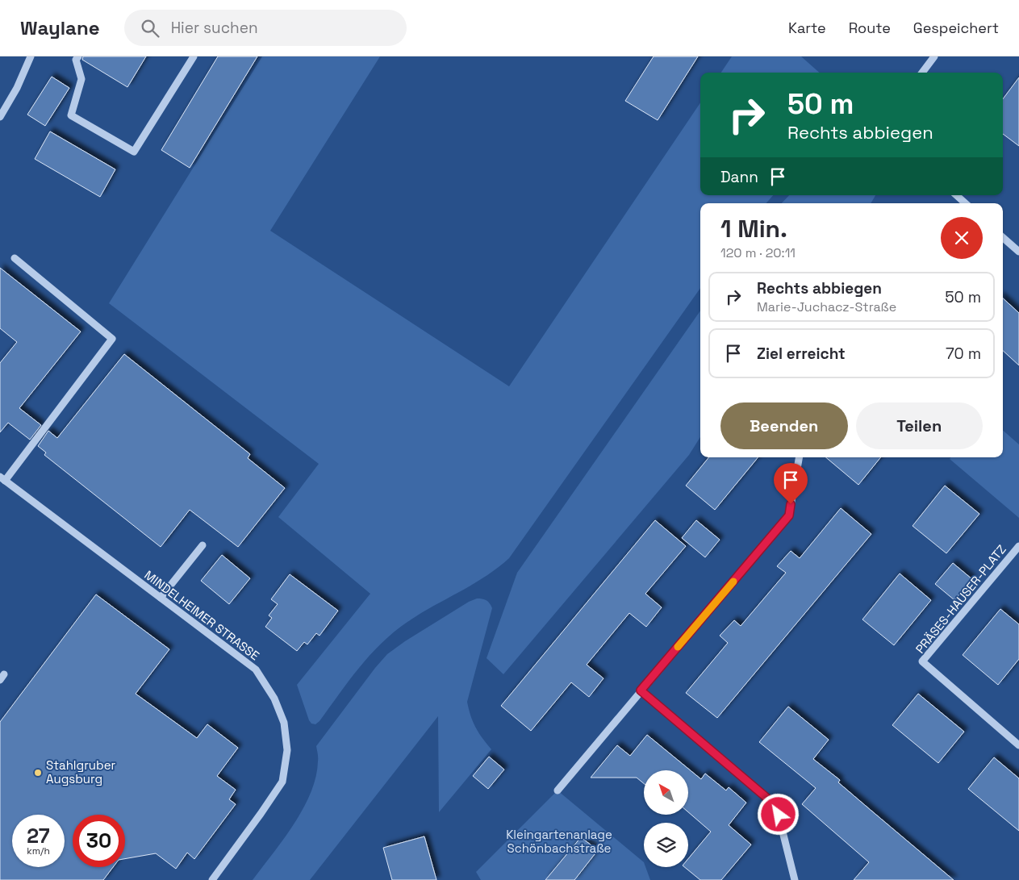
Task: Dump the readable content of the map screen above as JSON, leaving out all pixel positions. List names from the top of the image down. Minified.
{"streets":{"street":["PRÄSES-HAUSER-PLATZ","MINDELHEIMER STRASSE"]},"parks":["Kleingartenanlage Schönbachstraße"],"places":["Stahlgruber Augsburg"],"north":"top left","page":{"header":"Waylane","search":"Hier suchen","nav":["Karte","Route","Gespeichert"],"turn":["50 m","Rechts abbiegen"],"then":"Dann","heading":["1 Min.","120 m · 20:11"],"list":[{"name":"Rechts abbiegen","note":"Marie-Juchacz-Straße","value":"50 m"},{"name":"Ziel erreicht","value":"70 m"}],"buttons":["Beenden","Teilen"],"speed":"27 km/h","limit":"30"}}
